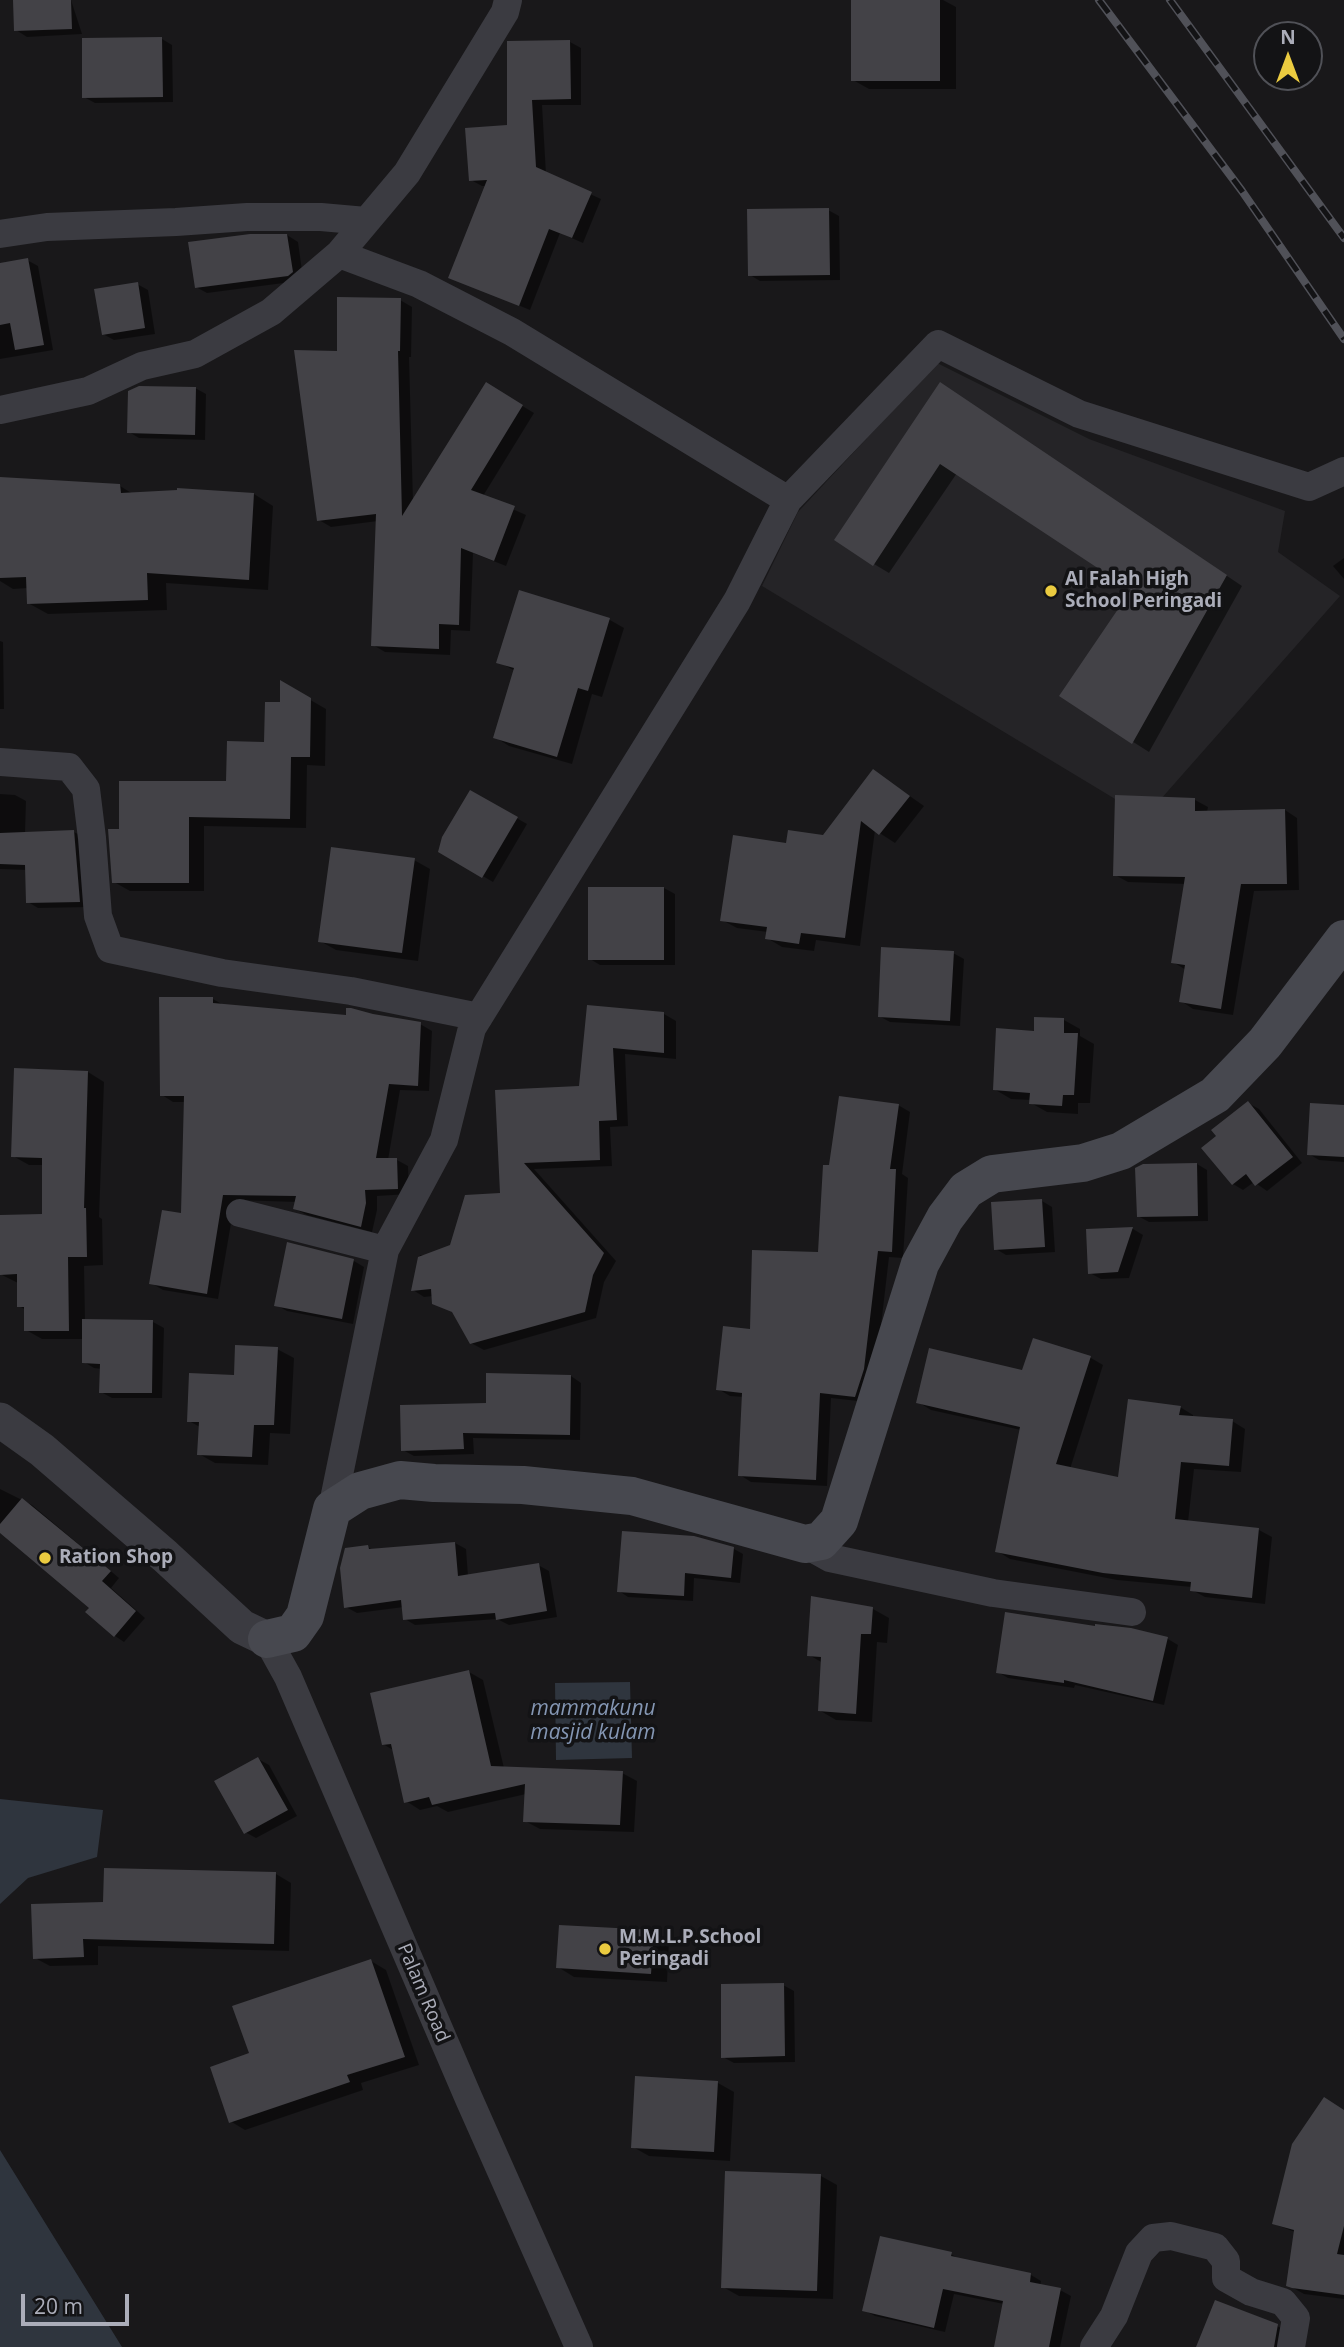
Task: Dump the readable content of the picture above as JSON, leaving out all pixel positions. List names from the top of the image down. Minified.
{"streets":{"street":["Palam Road"]},"water":["mammakunu masjid kulam"],"places":["Al Falah High School Peringadi","Ration Shop","M.M.L.P.School Peringadi"],"scale_bar":"20 m","north":"top"}
